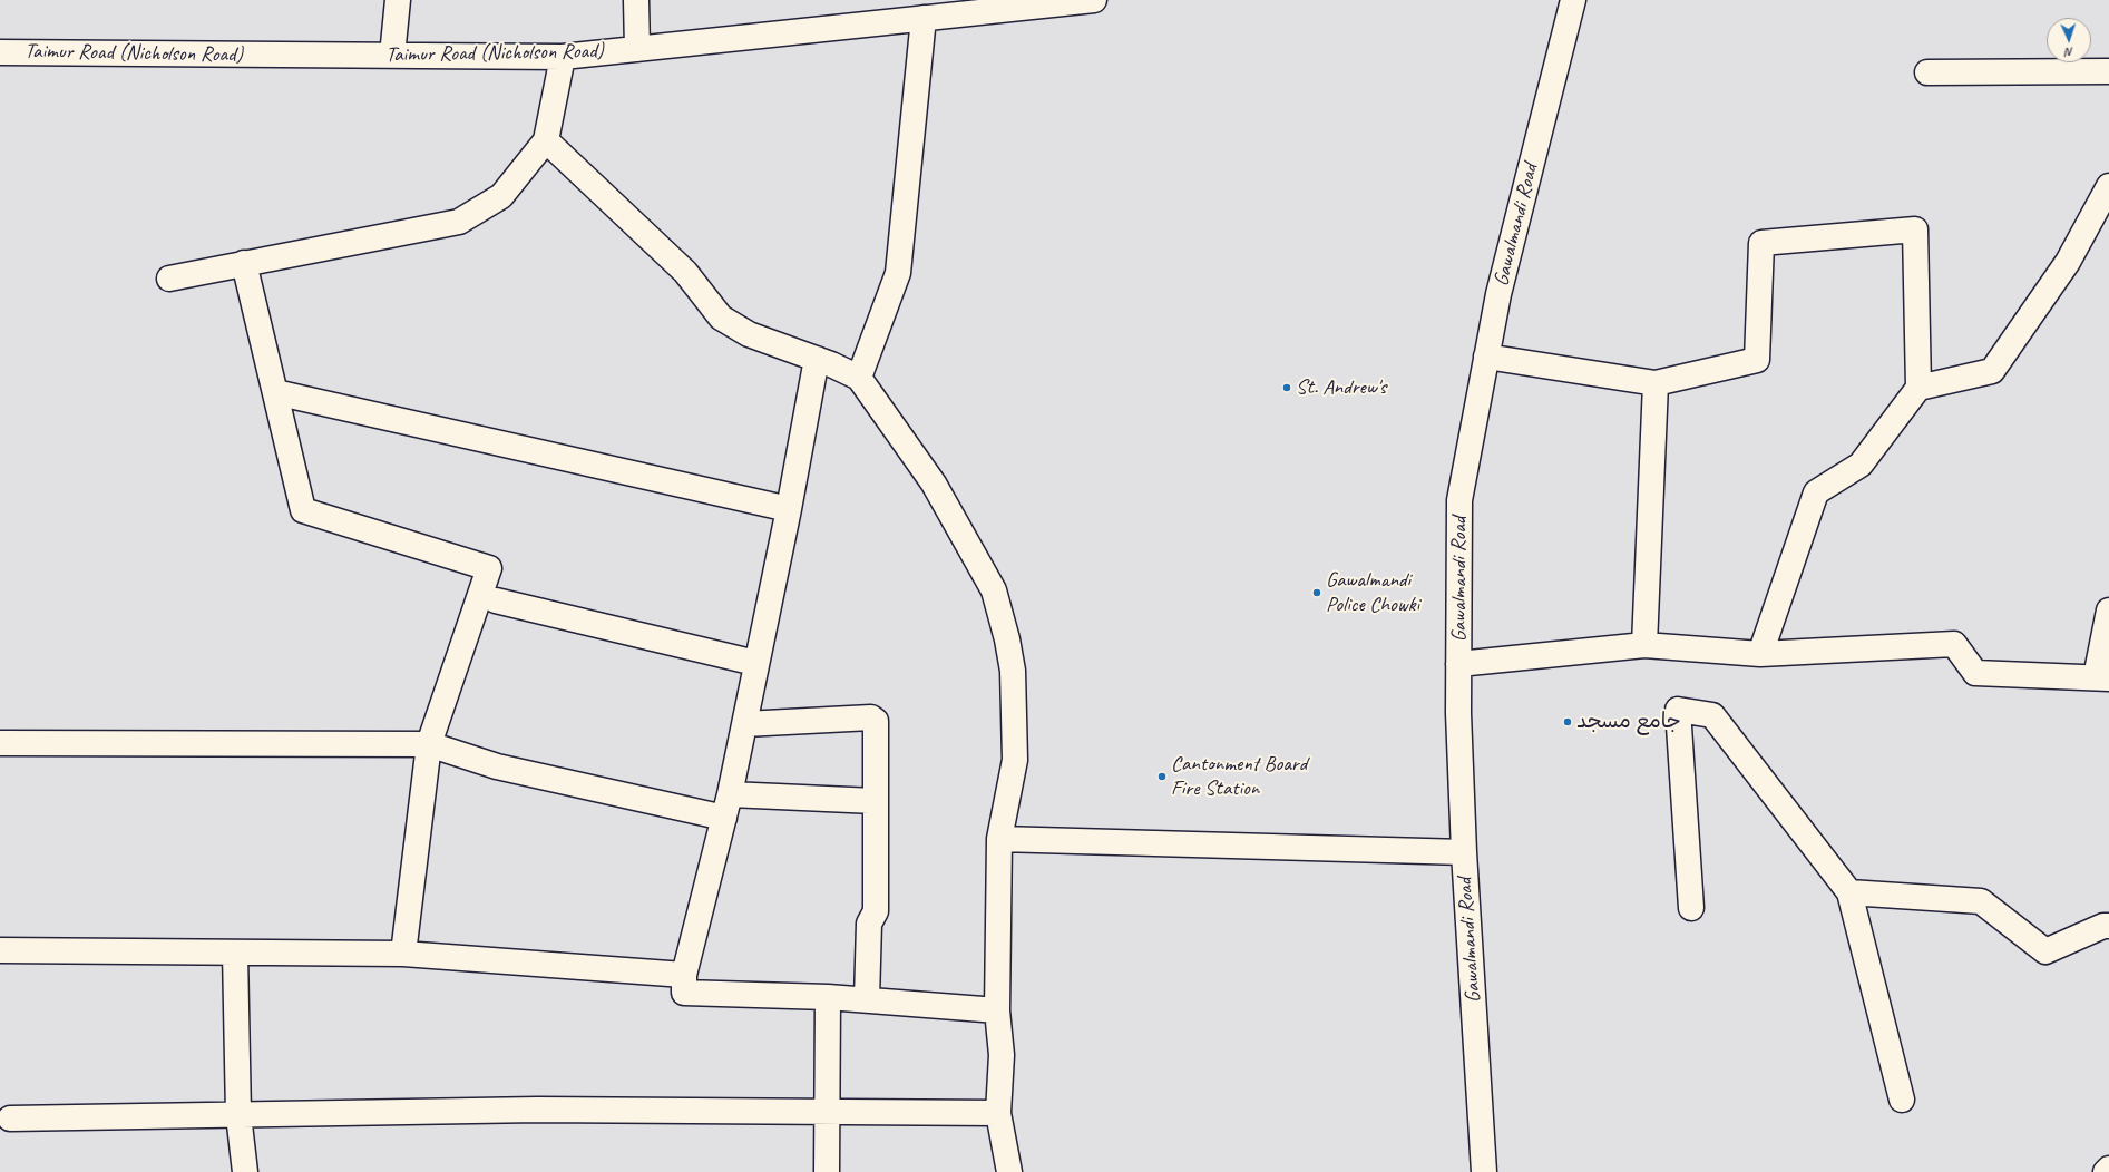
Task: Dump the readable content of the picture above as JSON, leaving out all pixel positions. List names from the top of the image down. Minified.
{"streets":{"street":["Taimur Road (Nicholson Road)","Gawalmandi Road"]},"places":["St. Andrew's","Gawalmandi Police Chowki","جامع مسجد","Cantonment Board Fire Station"],"north":"bottom"}
